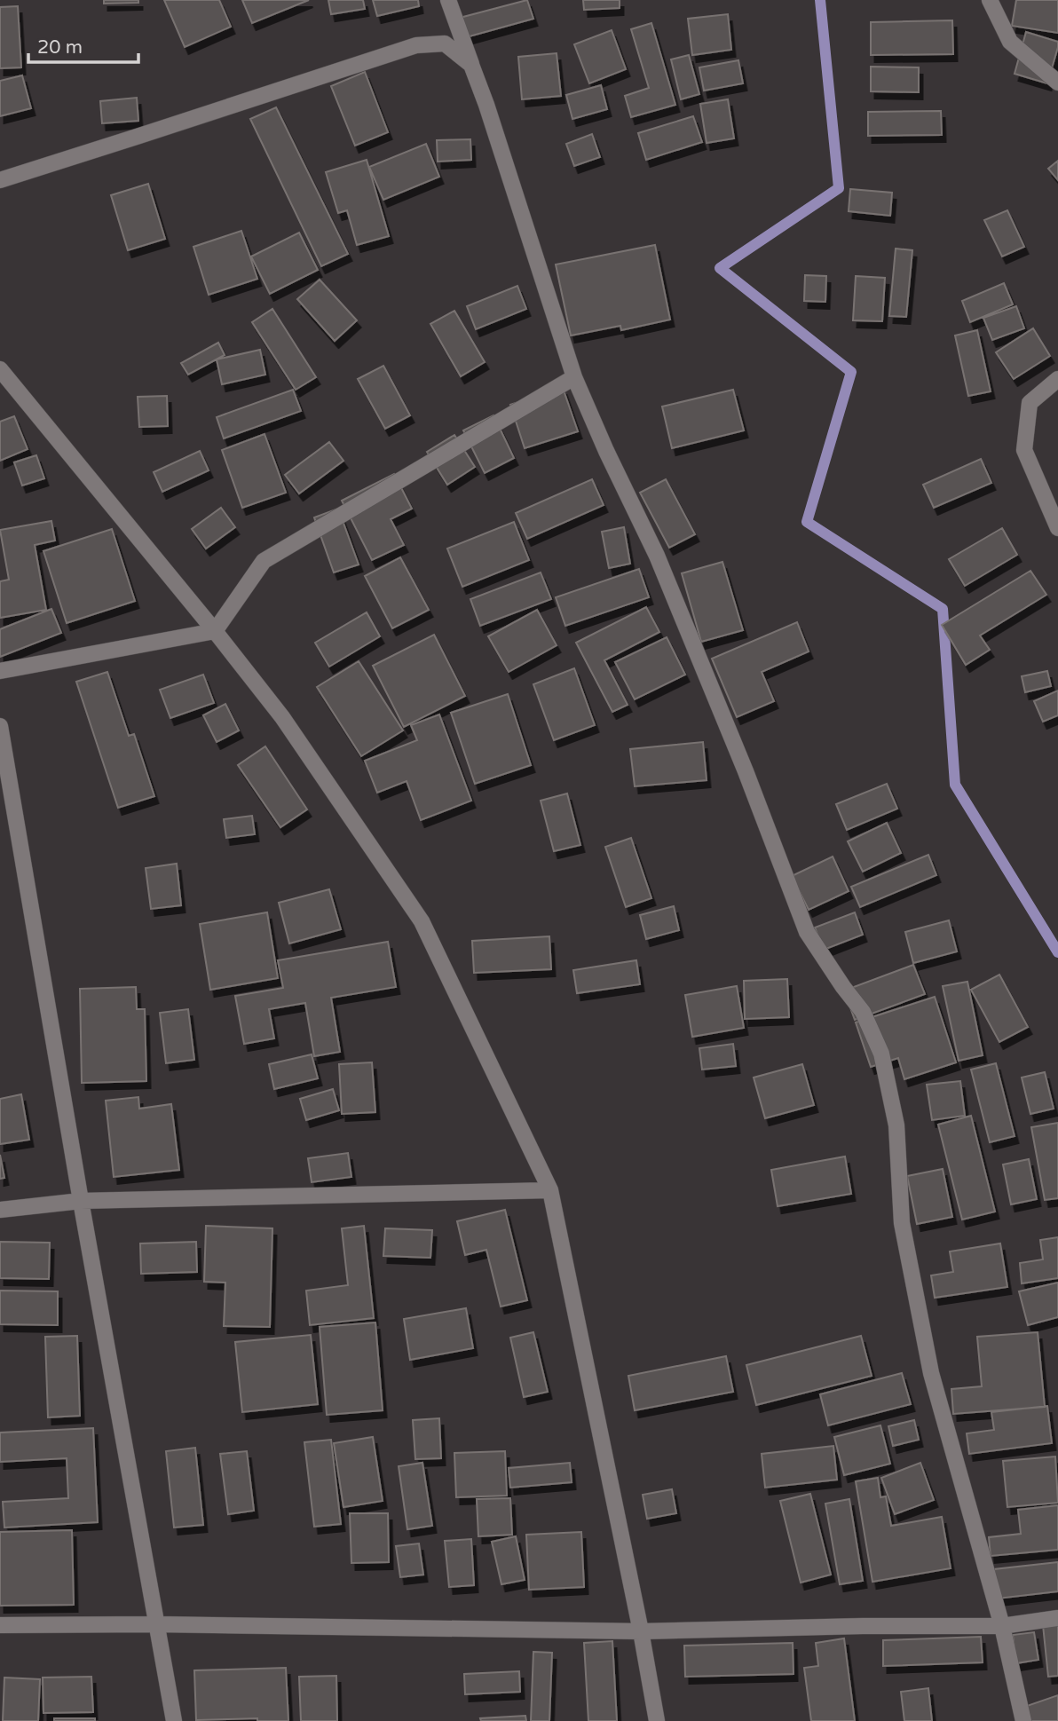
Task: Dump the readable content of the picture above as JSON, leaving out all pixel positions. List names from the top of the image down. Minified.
{"scale_bar":"20 m"}
